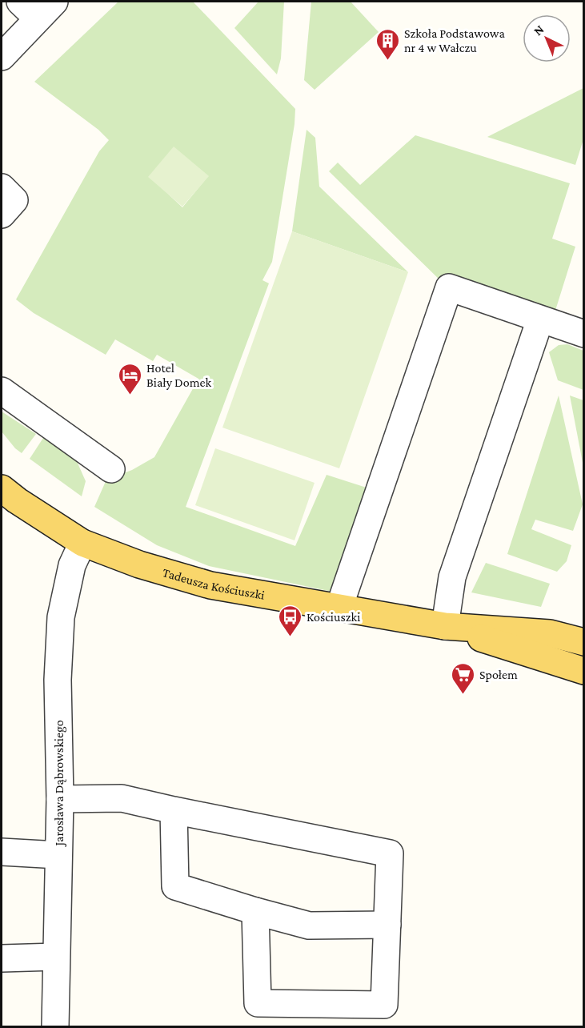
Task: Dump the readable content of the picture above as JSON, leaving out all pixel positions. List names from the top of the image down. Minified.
{"streets":{"main road":["Tadeusza Kościuszki"],"street":["Jarosława Dąbrowskiego"]},"crossings":[["Tadeusza Kościuszki","Jarosława Dąbrowskiego"]],"places":{"building":["Szkoła Podstawowa nr 4 w Wałczu"],"hotel":["Hotel Biały Domek"],"bus stop":["Kościuszki"],"supermarket":["Społem"]},"north":"top left"}
